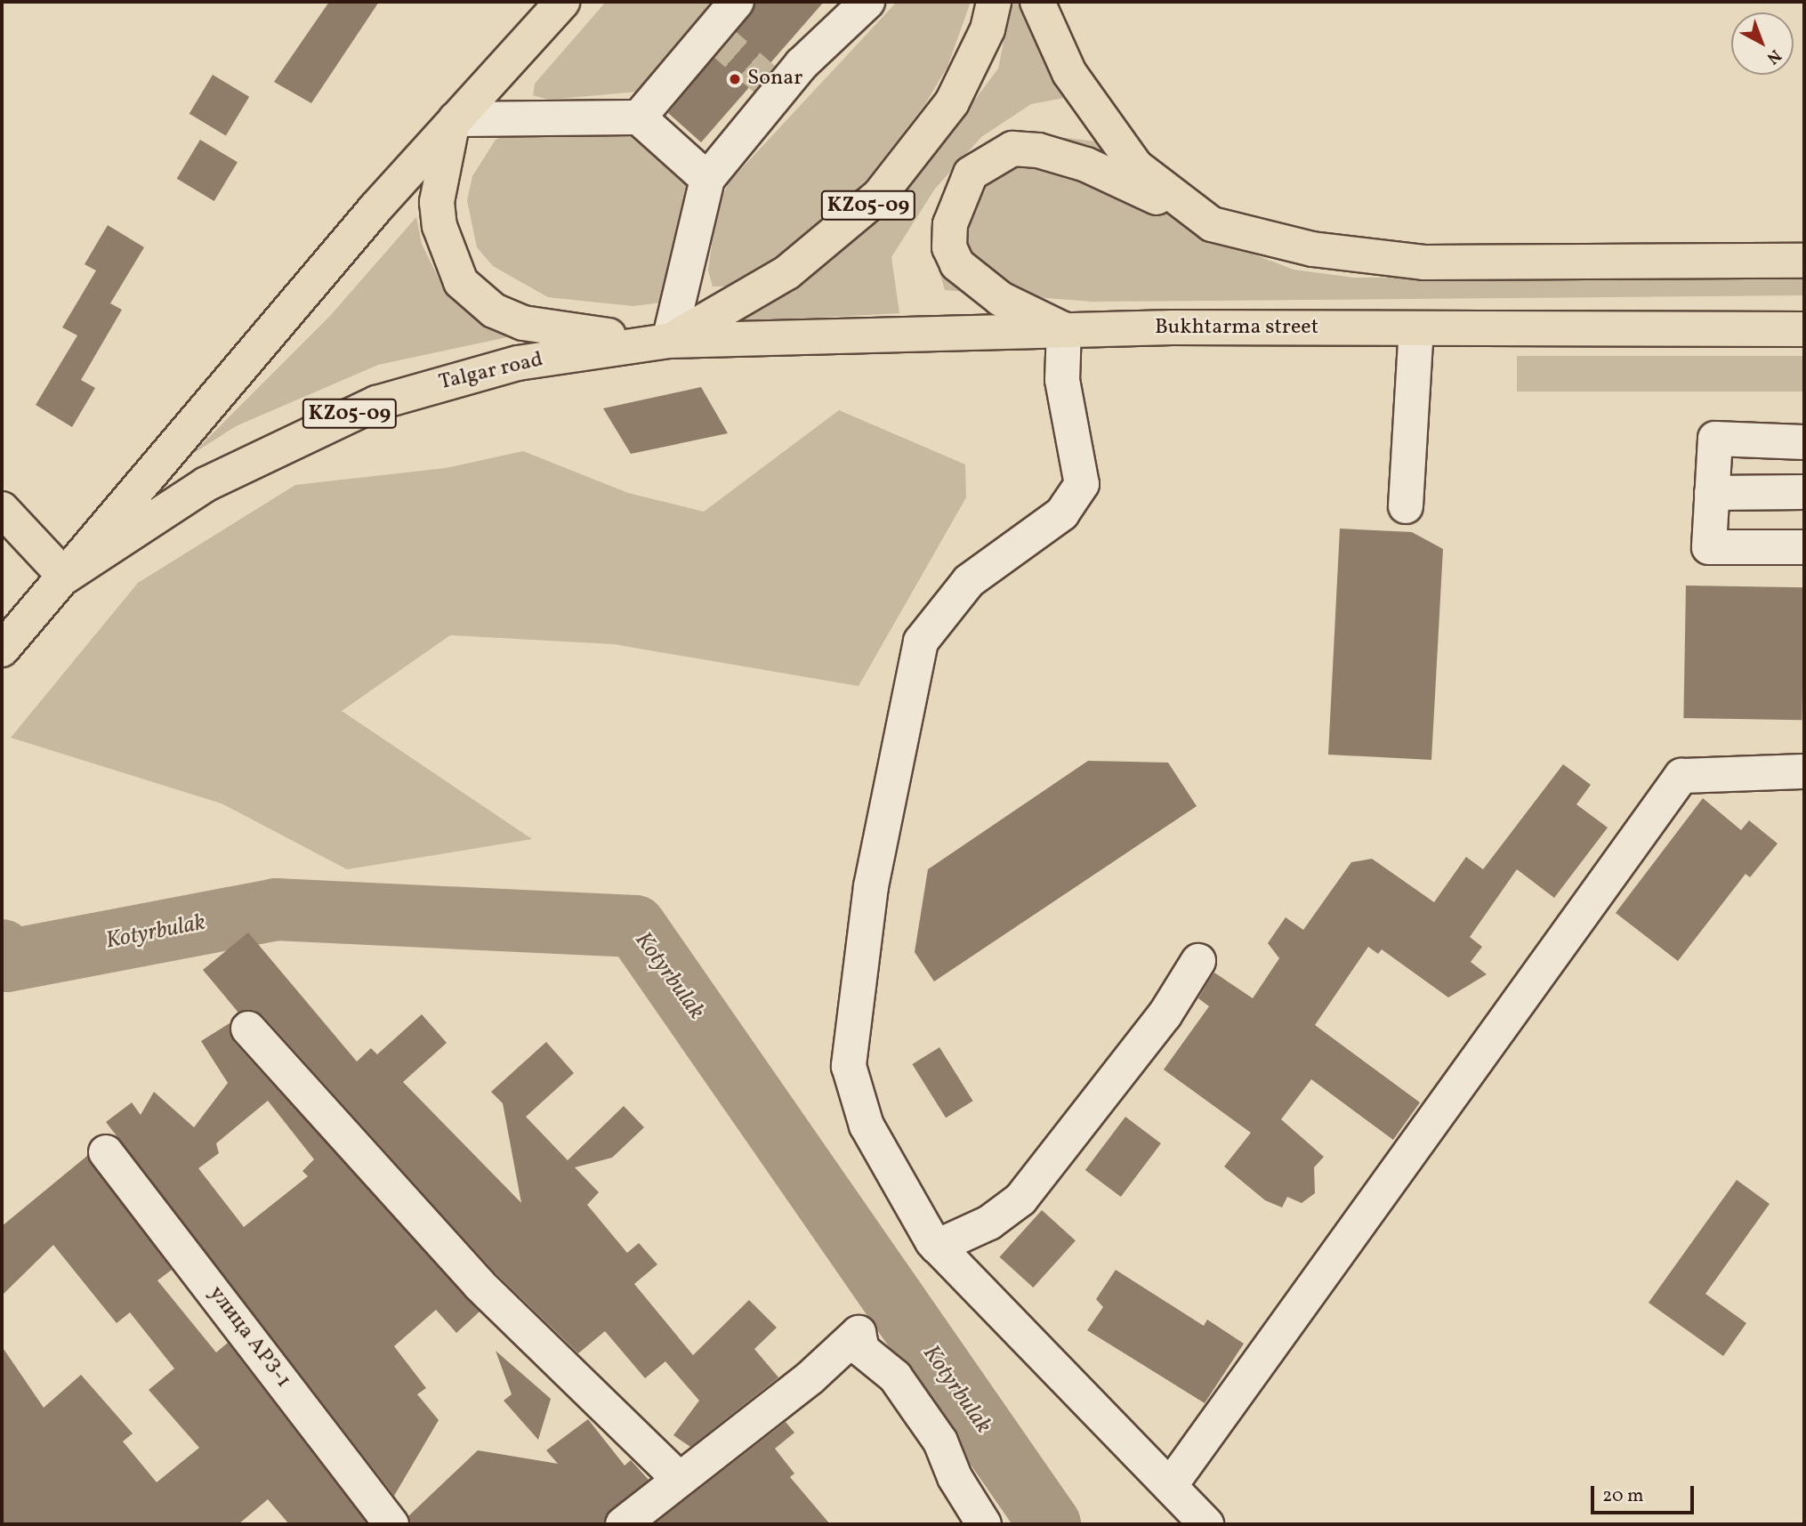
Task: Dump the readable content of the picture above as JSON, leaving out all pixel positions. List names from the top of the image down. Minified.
{"streets":{"main road":["KZ05-09","Bukhtarma street","Talgar road"],"street":["улица АРЗ-1"]},"crossings":[["KZ05-09","Bukhtarma street"],["KZ05-09","Talgar road"],["Bukhtarma street","Talgar road"]],"water":["Kotyrbulak"],"places":["Sonar"],"scale_bar":"20 m","north":"bottom right"}
